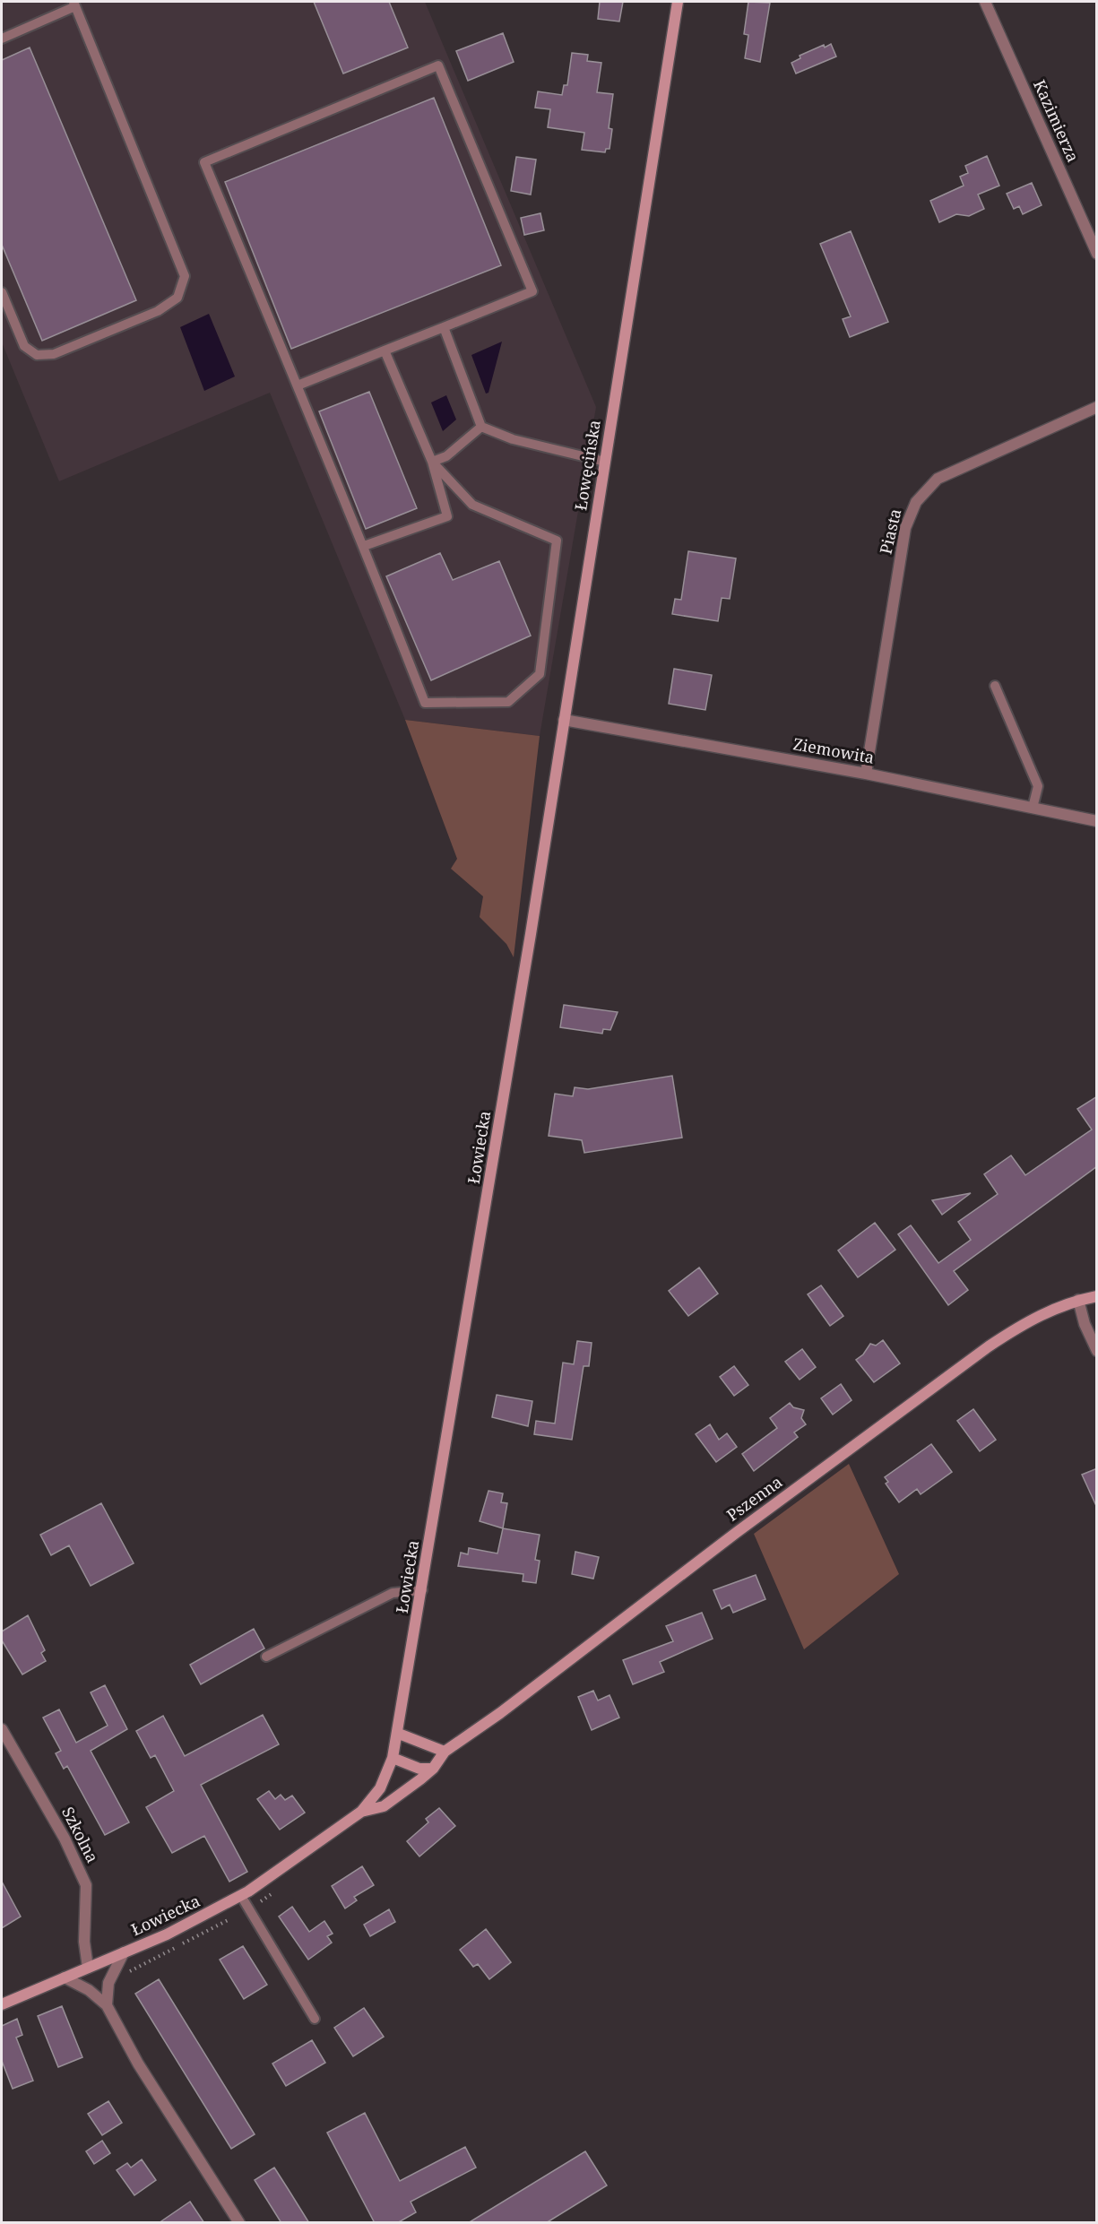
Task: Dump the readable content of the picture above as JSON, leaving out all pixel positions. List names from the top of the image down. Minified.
{"streets":{"street":["Kazimierza","Łowęcińska","Piasta","Ziemowita","Łowiecka","Pszenna","Szkolna"]},"crossings":[["Łowęcińska","Ziemowita"],["Łowęcińska","Łowiecka"],["Piasta","Ziemowita"],["Łowiecka","Pszenna"],["Łowiecka","Szkolna"]]}
